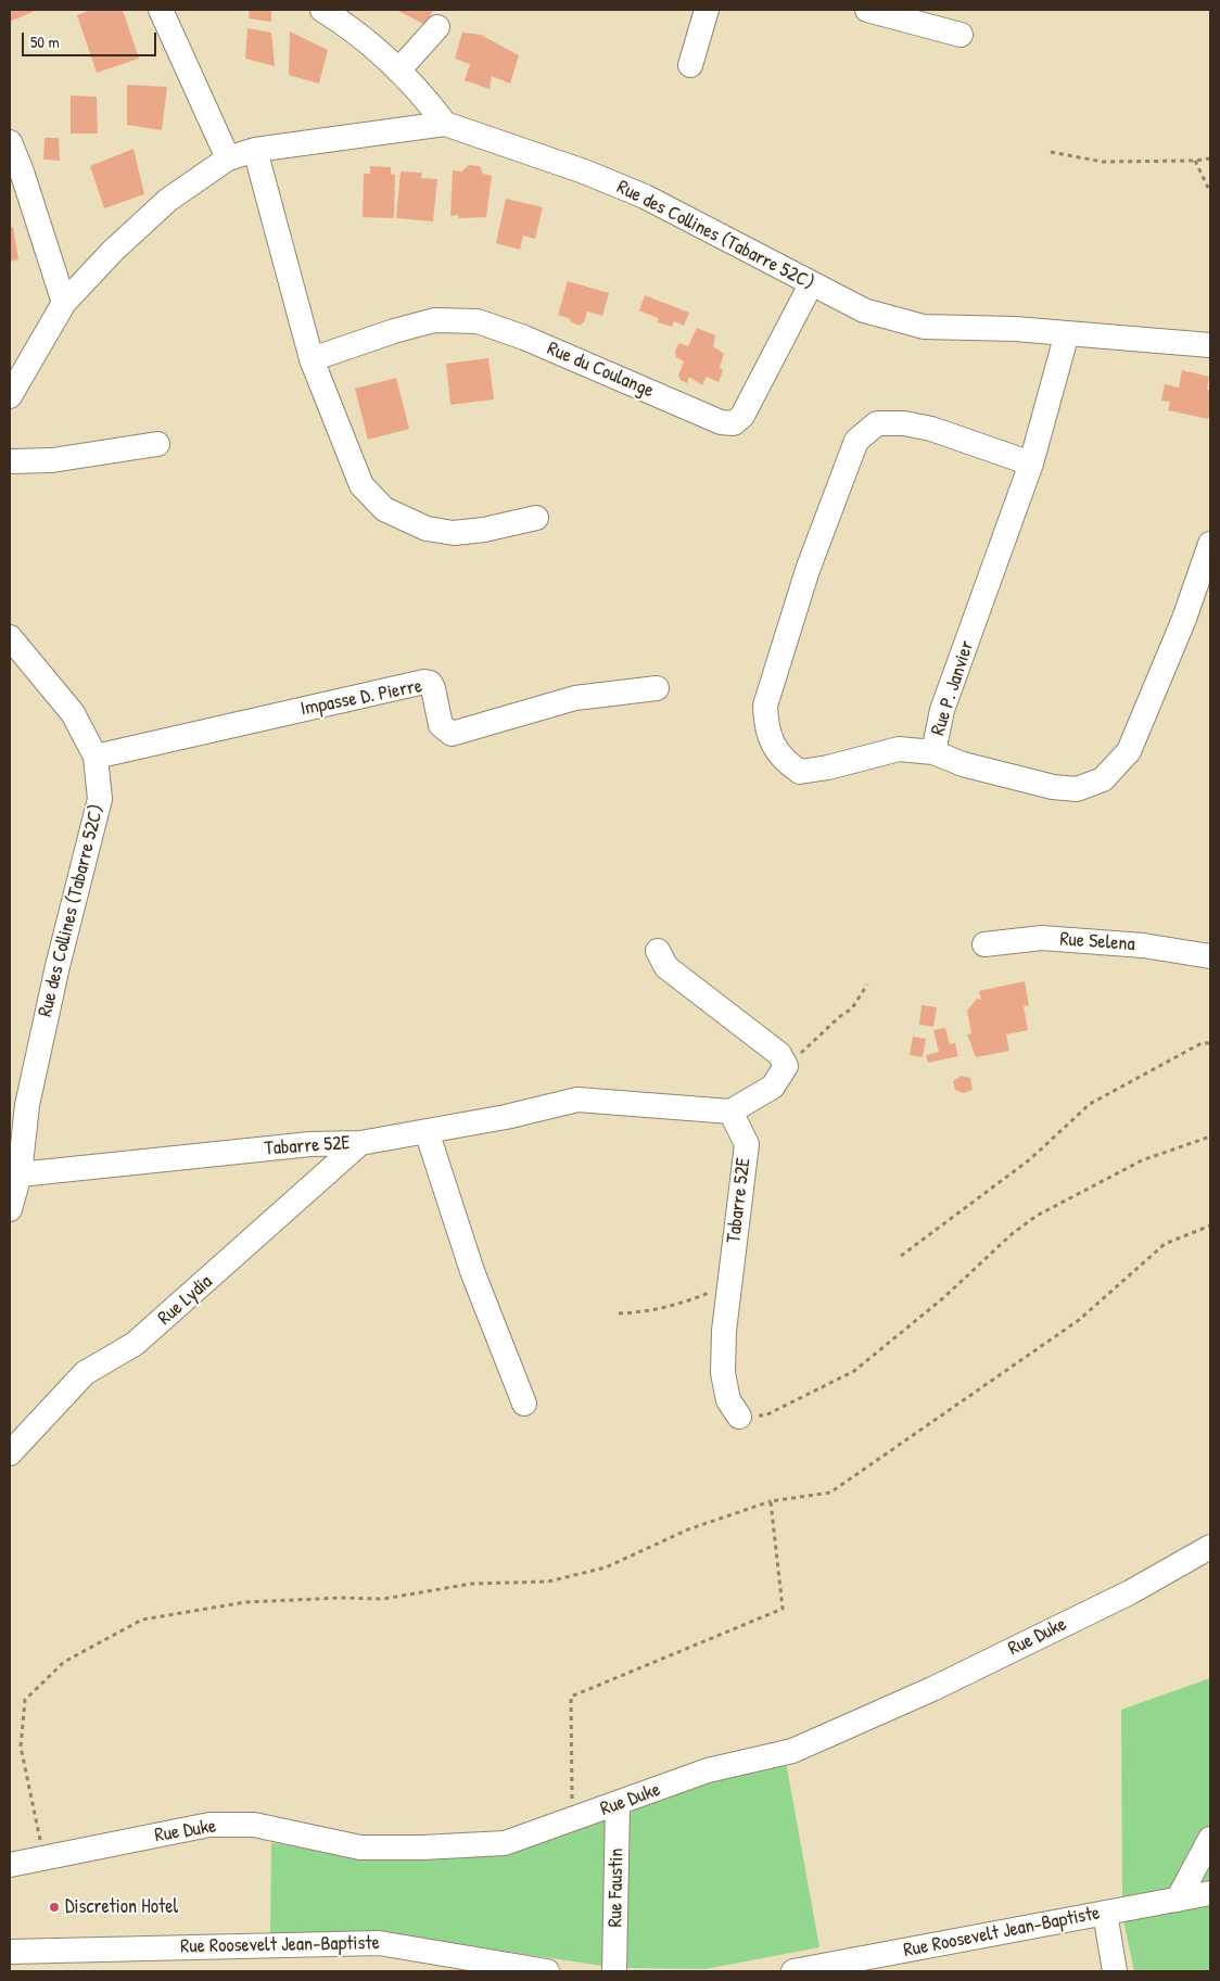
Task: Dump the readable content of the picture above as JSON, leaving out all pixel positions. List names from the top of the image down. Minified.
{"streets":{"street":["Rue des Collines (Tabarre 52C)","Rue du Coulange","Rue P. Janvier","Impasse D. Pierre","Rue Selena","Tabarre 52E","Rue Lydia","Rue Duke","Rue Faustin","Rue Roosevelt Jean-Baptiste"]},"crossings":[["Rue des Collines (Tabarre 52C)","Rue du Coulange"],["Rue des Collines (Tabarre 52C)","Rue P. Janvier"],["Rue des Collines (Tabarre 52C)","Impasse D. Pierre"],["Rue des Collines (Tabarre 52C)","Tabarre 52E"],["Tabarre 52E","Rue Lydia"],["Rue Duke","Rue Faustin"]],"places":["Discretion Hotel"],"scale_bar":"50 m"}
